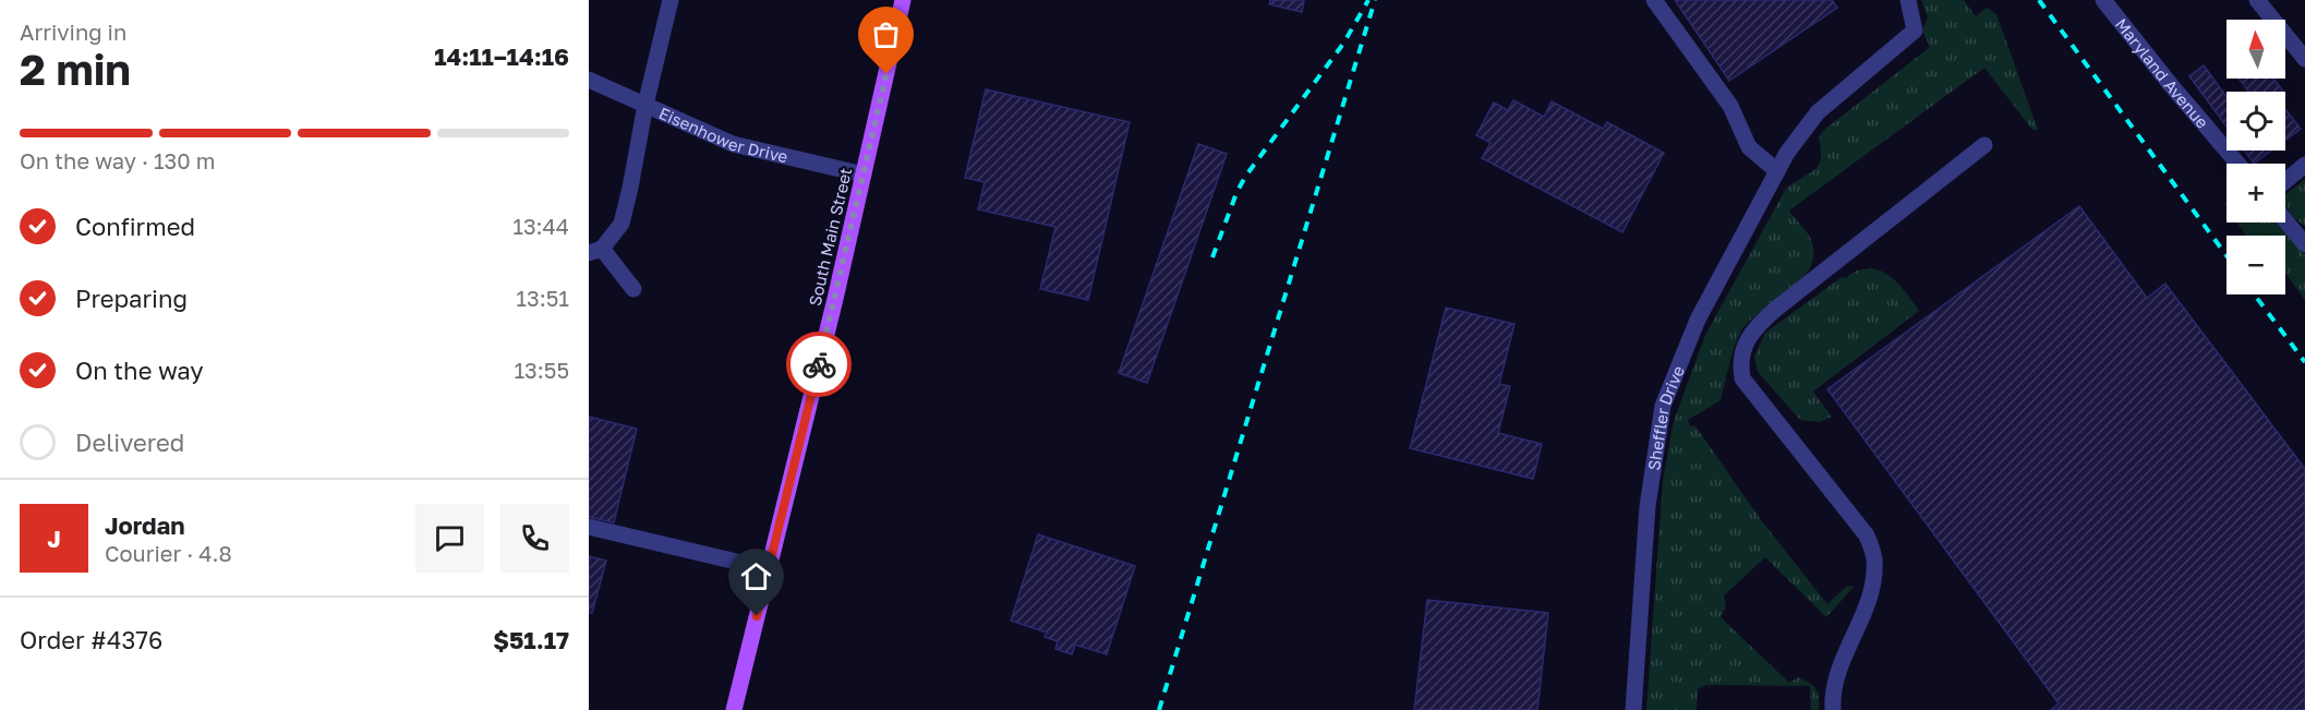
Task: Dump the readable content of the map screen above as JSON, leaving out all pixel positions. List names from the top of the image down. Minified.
{"streets":{"main road":["South Main Street"],"street":["Maryland Avenue","Eisenhower Drive","Sheffler Drive"]},"crossings":[["Eisenhower Drive","South Main Street"]],"north":"top","page":{"heading":["2 min","Arriving in","14:11–14:16"],"panel":["Jordan","Courier · 4.8","Order #4376","$51.17"],"map_buttons":["+","−"],"bar":"On the way · 130 m","list":[["Confirmed","13:44"],["Preparing","13:51"],["On the way","13:55"],"Delivered"],"round":"J"}}
